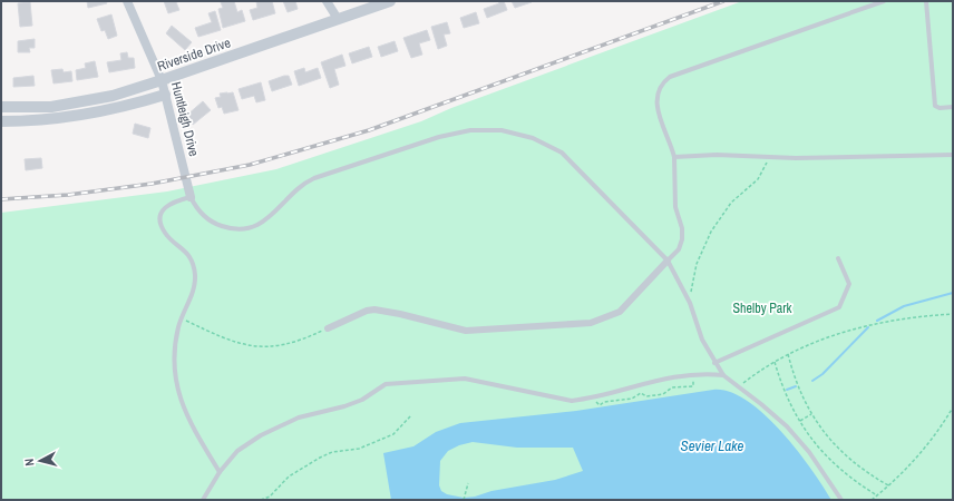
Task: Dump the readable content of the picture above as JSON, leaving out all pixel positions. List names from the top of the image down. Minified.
{"streets":{"street":["Riverside Drive","Huntleigh Drive"]},"crossings":[["Riverside Drive","Huntleigh Drive"]],"water":["Sevier Lake"],"parks":["Shelby Park"],"north":"left"}
